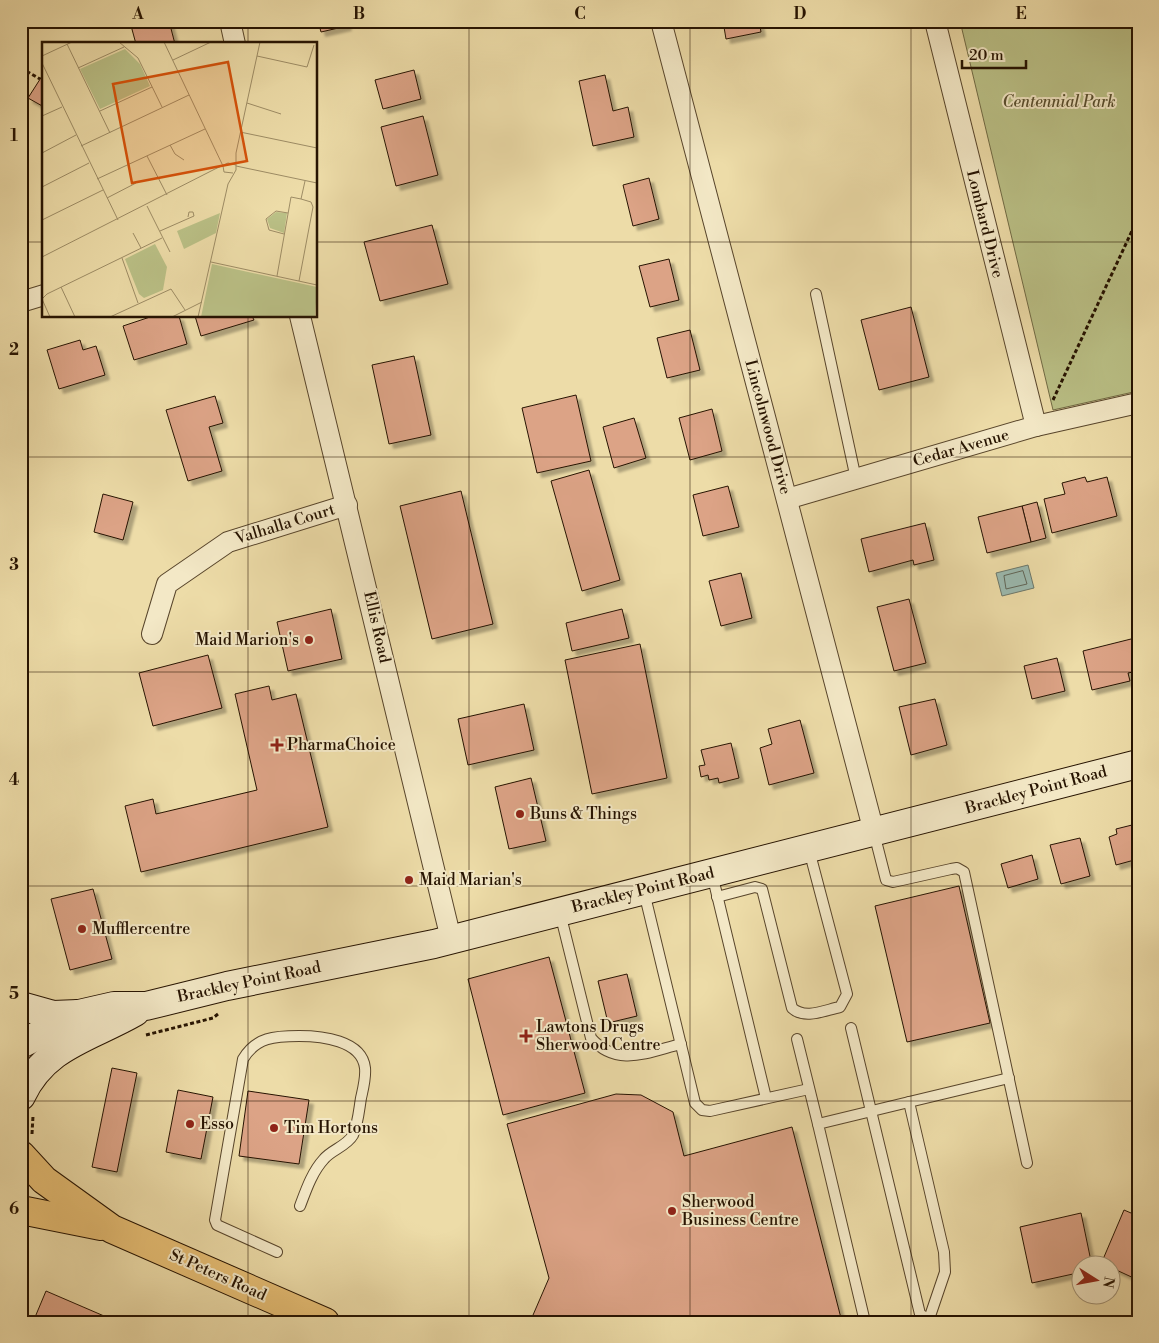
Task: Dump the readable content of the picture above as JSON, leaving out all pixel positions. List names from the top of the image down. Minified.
{"streets":{"main road":["Brackley Point Road","St Peters Road"],"street":["Lombard Drive","Lincolnwood Drive","Cedar Avenue","Valhalla Court","Ellis Road"]},"crossings":[["Lombard Drive","Cedar Avenue"],["Lincolnwood Drive","Cedar Avenue"],["Lincolnwood Drive","Brackley Point Road"],["Valhalla Court","Ellis Road"],["Ellis Road","Brackley Point Road"]],"parks":["Centennial Park"],"places":{"other":["Maid Marion's","Buns & Things","Maid Marian's","Mufflercentre","Esso","Tim Hortons","Sherwood Business Centre"],"health":["PharmaChoice","Lawtons Drugs Sherwood Centre"]},"scale_bar":"20 m","north":"right","grid":{"columns":["A","B","C","D","E"],"rows":["1","2","3","4","5","6"]}}
